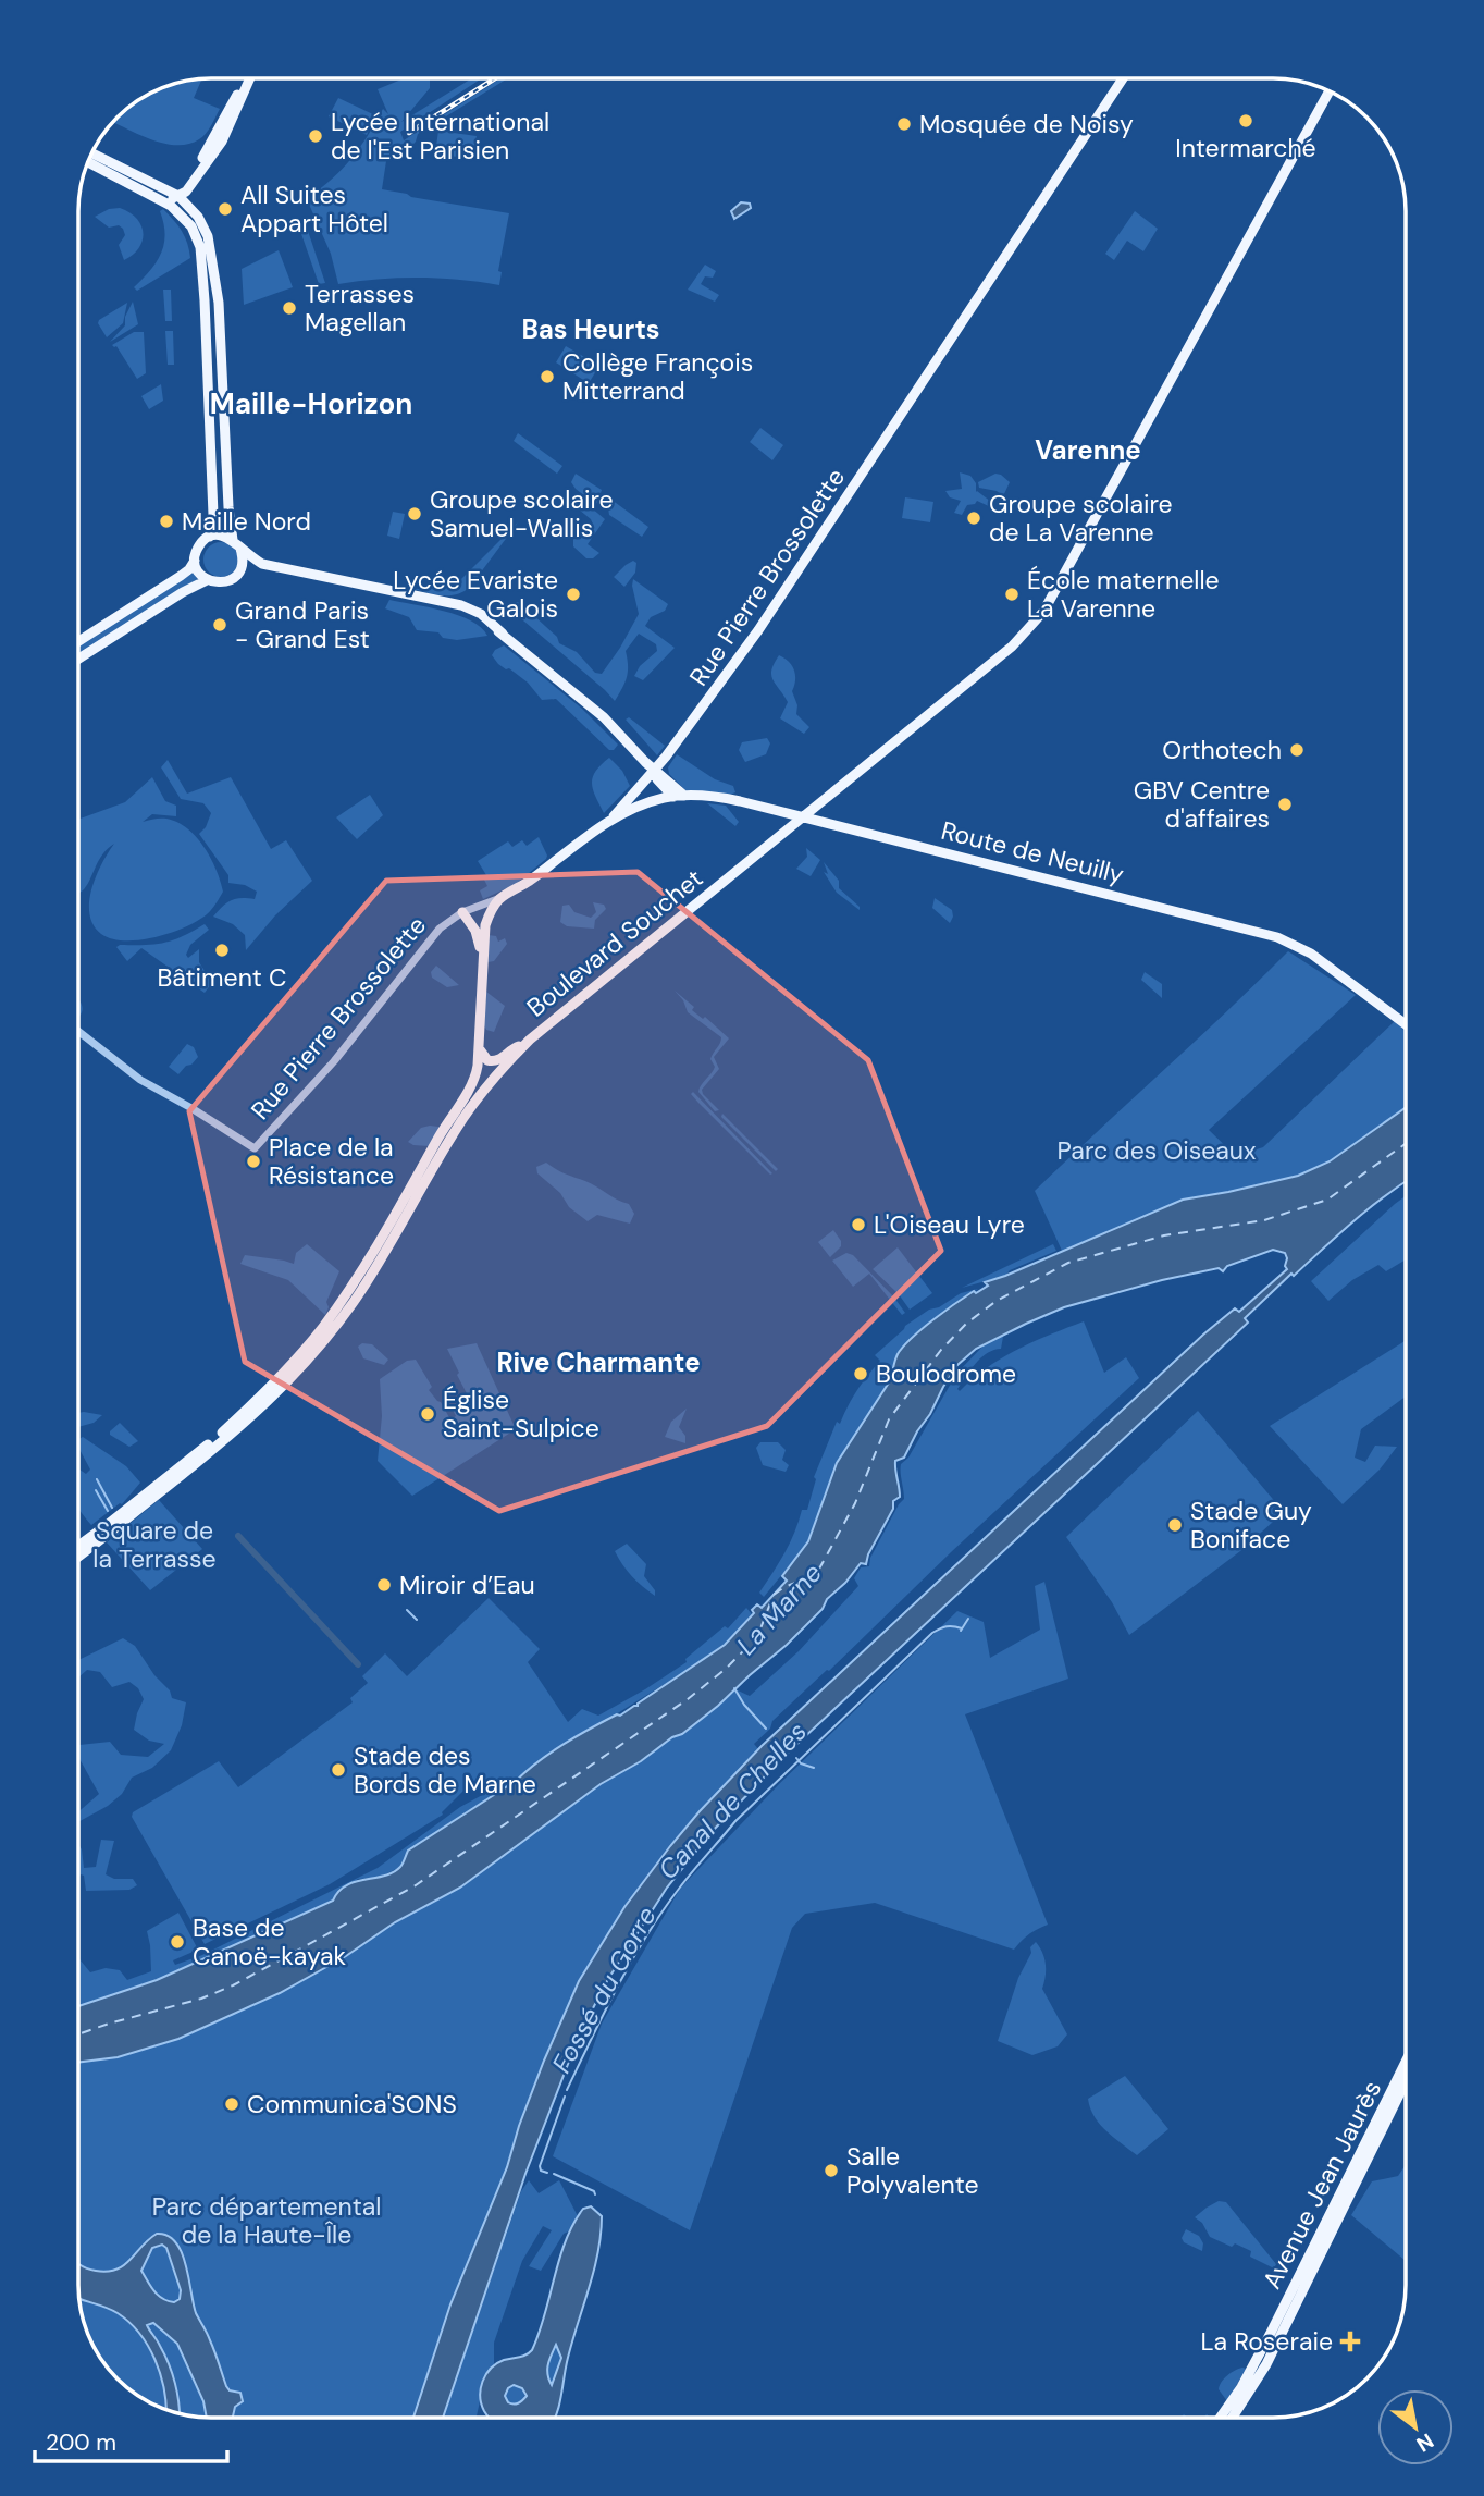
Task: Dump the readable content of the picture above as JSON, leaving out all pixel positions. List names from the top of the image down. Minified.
{"streets":{"main road":["Rue Pierre Brossolette","Route de Neuilly","Boulevard Souchet","Avenue Jean Jaurès"]},"crossings":[["Rue Pierre Brossolette","Route de Neuilly"],["Route de Neuilly","Boulevard Souchet"]],"districts":["Bas Heurts","Maille-Horizon","Varenne","Rive Charmante"],"water":["La Marne","Canal de Chelles","Fossé du Gorre"],"parks":["Parc des Oiseaux","Square de la Terrasse","Parc départemental de la Haute-Île"],"places":{"other":["Intermarché","Mosquée de Noisy","Lycée International de l'Est Parisien","All Suites Appart Hôtel","Terrasses Magellan","Collège François Mitterrand","Groupe scolaire Samuel-Wallis","Groupe scolaire de La Varenne","Maille Nord","Lycée Evariste Galois","École maternelle La Varenne","Grand Paris - Grand Est","Orthotech","GBV Centre d'affaires","Bâtiment C","Place de la Résistance","L'Oiseau Lyre","Boulodrome","Église Saint-Sulpice","Stade Guy Boniface","Miroir d’Eau","Stade des Bords de Marne","Base de Canoë-kayak","Communica'SONS","Salle Polyvalente"],"health":["La Roseraie"]},"scale_bar":"200 m","north":"bottom right"}
